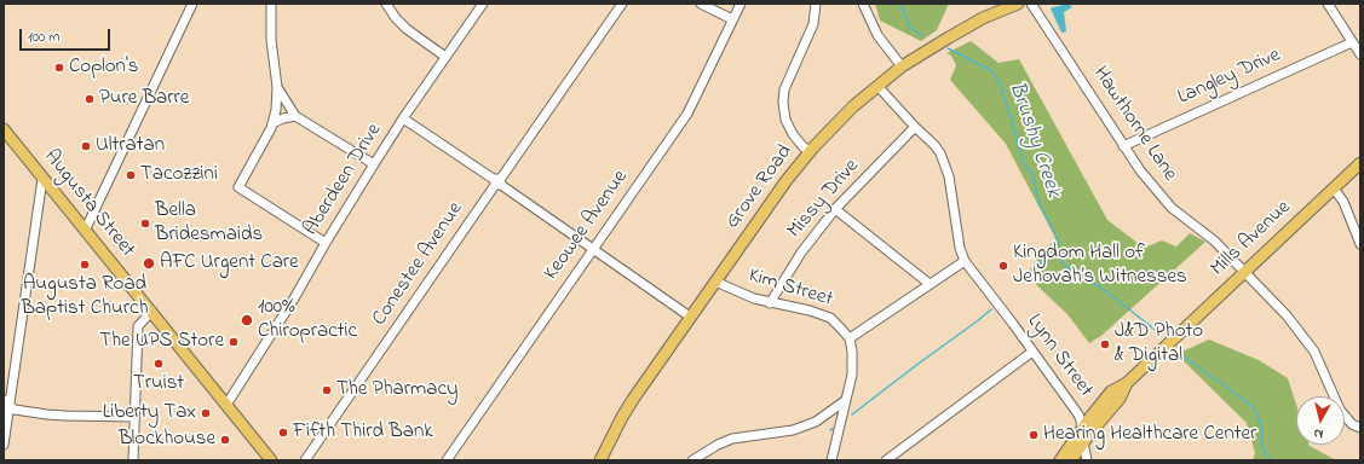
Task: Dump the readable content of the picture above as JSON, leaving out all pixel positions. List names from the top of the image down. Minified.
{"streets":{"main road":["Grove Road","Augusta Street","Mills Avenue"],"street":["Langley Drive","Hawthorne Lane","Aberdeen Drive","Missy Drive","Keowee Avenue","Conestee Avenue","Kim Street","Lynn Street"]},"crossings":[["Langley Drive","Hawthorne Lane"],["Hawthorne Lane","Mills Avenue"],["Aberdeen Drive","Augusta Street"],["Grove Road","Kim Street"],["Missy Drive","Kim Street"],["Mills Avenue","Lynn Street"]],"water":["Brushy Creek"],"places":["Coplon's","Pure Barre","Ultratan","Tacozzini","Bella Bridesmaids","AFC Urgent Care","Augusta Road Baptist Church","Kingdom Hall of Jehovah’s Witnesses","100% Chiropractic","The UPS Store","J&D Photo & Digital","Truist","The Pharmacy","Liberty Tax","Fifth Third Bank","Hearing Healthcare Center","Blockhouse"],"scale_bar":"100 m","north":"bottom"}
